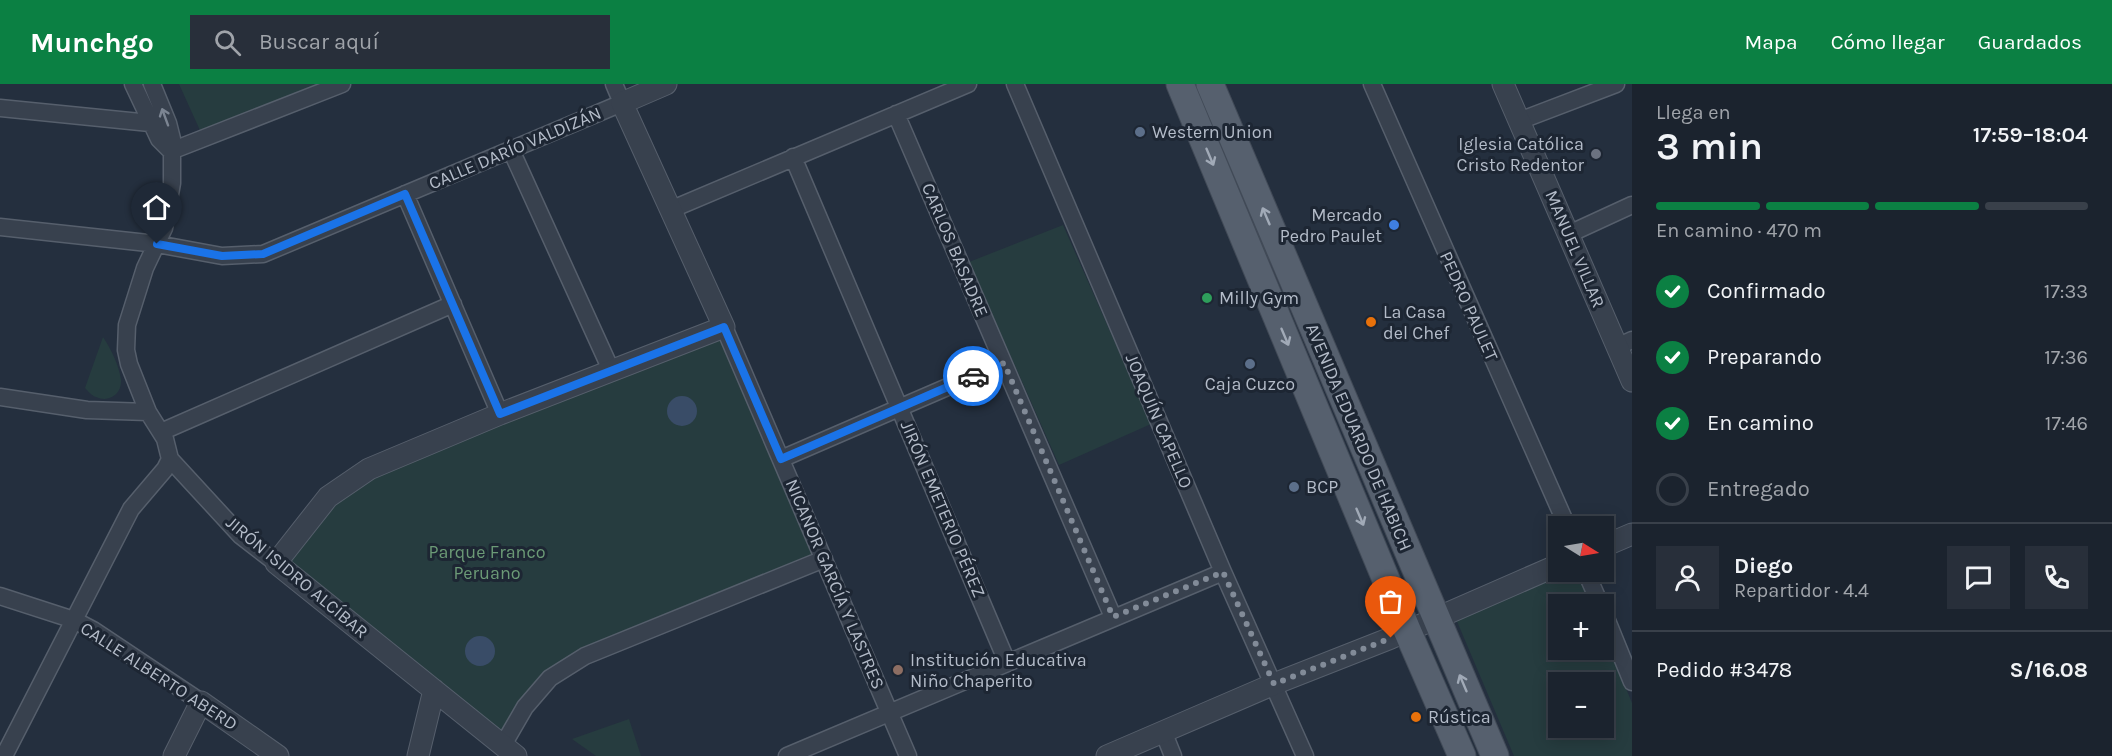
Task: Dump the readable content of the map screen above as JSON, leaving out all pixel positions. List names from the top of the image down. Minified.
{"streets":{"main road":["AVENIDA EDUARDO DE HABICH"],"street":["CALLE DARÍO VALDIZÁN","MANUEL VILLAR","CARLOS BASADRE","PEDRO PAULET","JOAQUÍN CAPELLO","JIRÓN EMETERIO PÉREZ","JIRÓN ISIDRO ALCÍBAR","NICANOR GARCÍA Y LASTRES","CALLE ALBERTO ABERD"]},"crossings":[["CALLE DARÍO VALDIZÁN","JIRÓN ISIDRO ALCÍBAR"],["CALLE DARÍO VALDIZÁN","NICANOR GARCÍA Y LASTRES"]],"parks":["Parque Franco Peruano"],"places":["Western Union","Iglesia Católica Cristo Redentor","Mercado Pedro Paulet","Milly Gym","La Casa del Chef","Caja Cuzco","BCP","Institución Educativa Niño Chaperito","Rústica"],"north":"right","page":{"header":"Munchgo","search":"Buscar aquí","nav":["Mapa","Cómo llegar","Guardados"],"heading":["3 min","Llega en","17:59–18:04"],"panel":["Diego","Repartidor · 4.4","Pedido #3478","S/16.08"],"bar":"En camino · 470 m","list":[["Confirmado","17:33"],["Preparando","17:36"],["En camino","17:46"],"Entregado"],"map_buttons":["+","−"]}}
